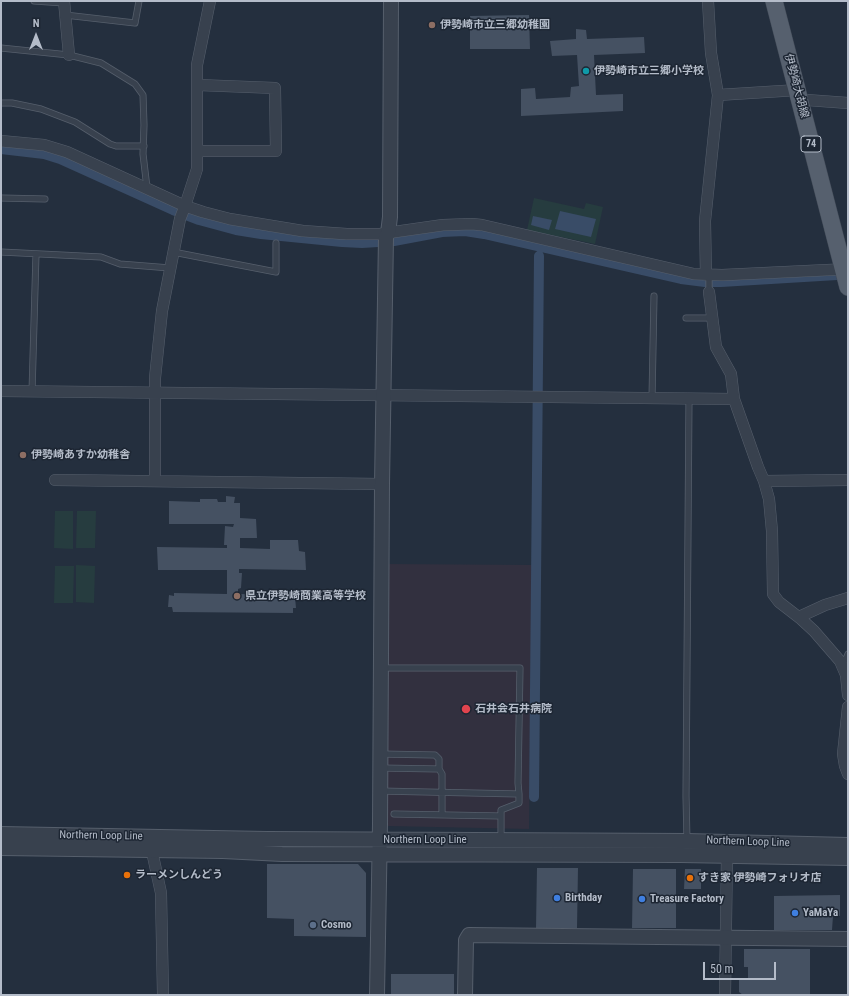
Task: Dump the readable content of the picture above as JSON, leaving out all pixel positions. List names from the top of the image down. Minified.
{"streets":{"main road":["伊勢崎大胡線","74"],"street":["Northern Loop Line"]},"places":["伊勢崎市立三郷幼稚園","伊勢崎市立三郷小学校","伊勢崎あすか幼稚舎","県立伊勢崎商業高等学校","石井会石井病院","ラーメンしんどう","すき家 伊勢崎フォリオ店","Birthday","Treasure Factory","YaMaYa","Cosmo"],"scale_bar":"50 m","north":"top"}
